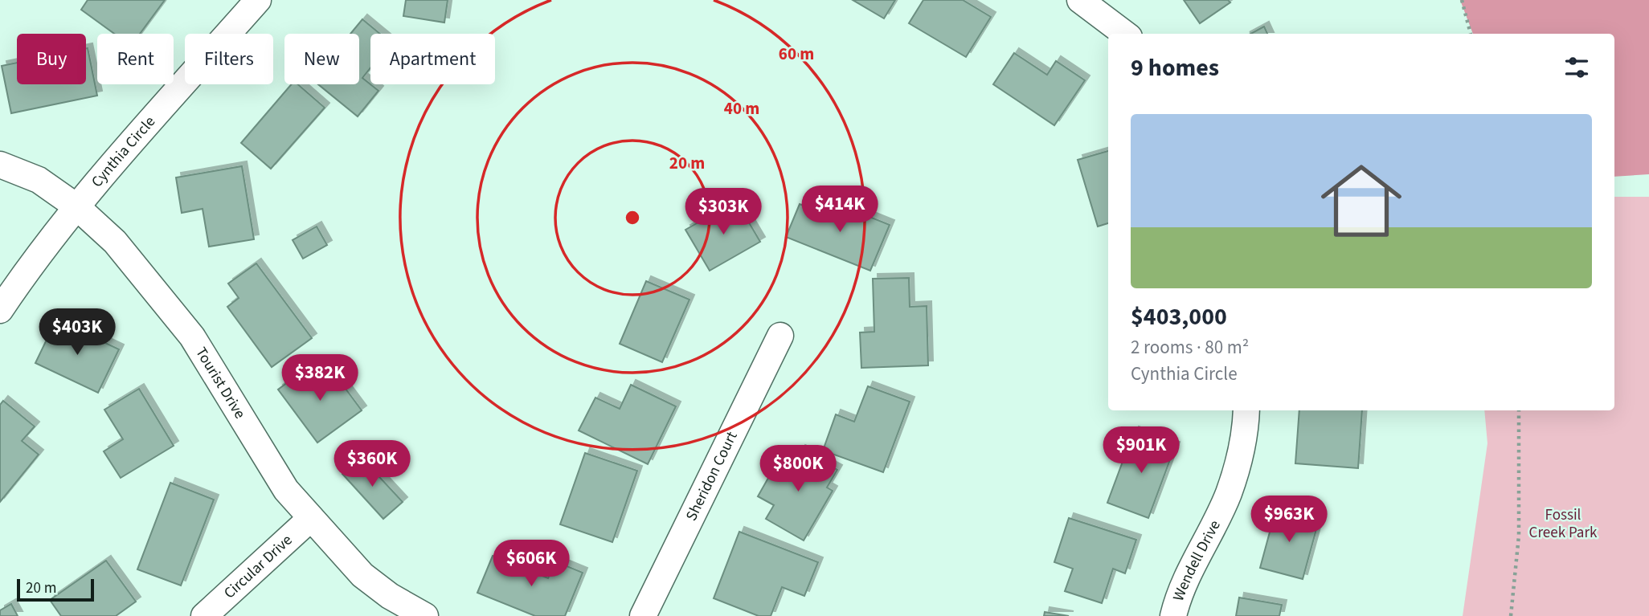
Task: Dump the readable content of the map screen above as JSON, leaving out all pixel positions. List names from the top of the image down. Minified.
{"streets":{"street":["Cynthia Circle","Tourist Drive","Sheridon Court","Wendell Drive","Circular Drive"]},"crossings":[["Cynthia Circle","Tourist Drive"],["Tourist Drive","Circular Drive"]],"parks":["Fossil Creek Park"],"scale_bar":"20 m","page":{"chip":["Buy","Rent","Filters","New","Apartment"],"heading":"9 homes","list":[{"name":"$403,000","note":"2 rooms · 80 m² · Cynthia Circle"}],"price":["$414K","$303K","$403K","$382K","$901K","$360K","$800K","$963K","$606K"],"scale":"20 m"},"rings":["60 m","40 m","20 m"]}
